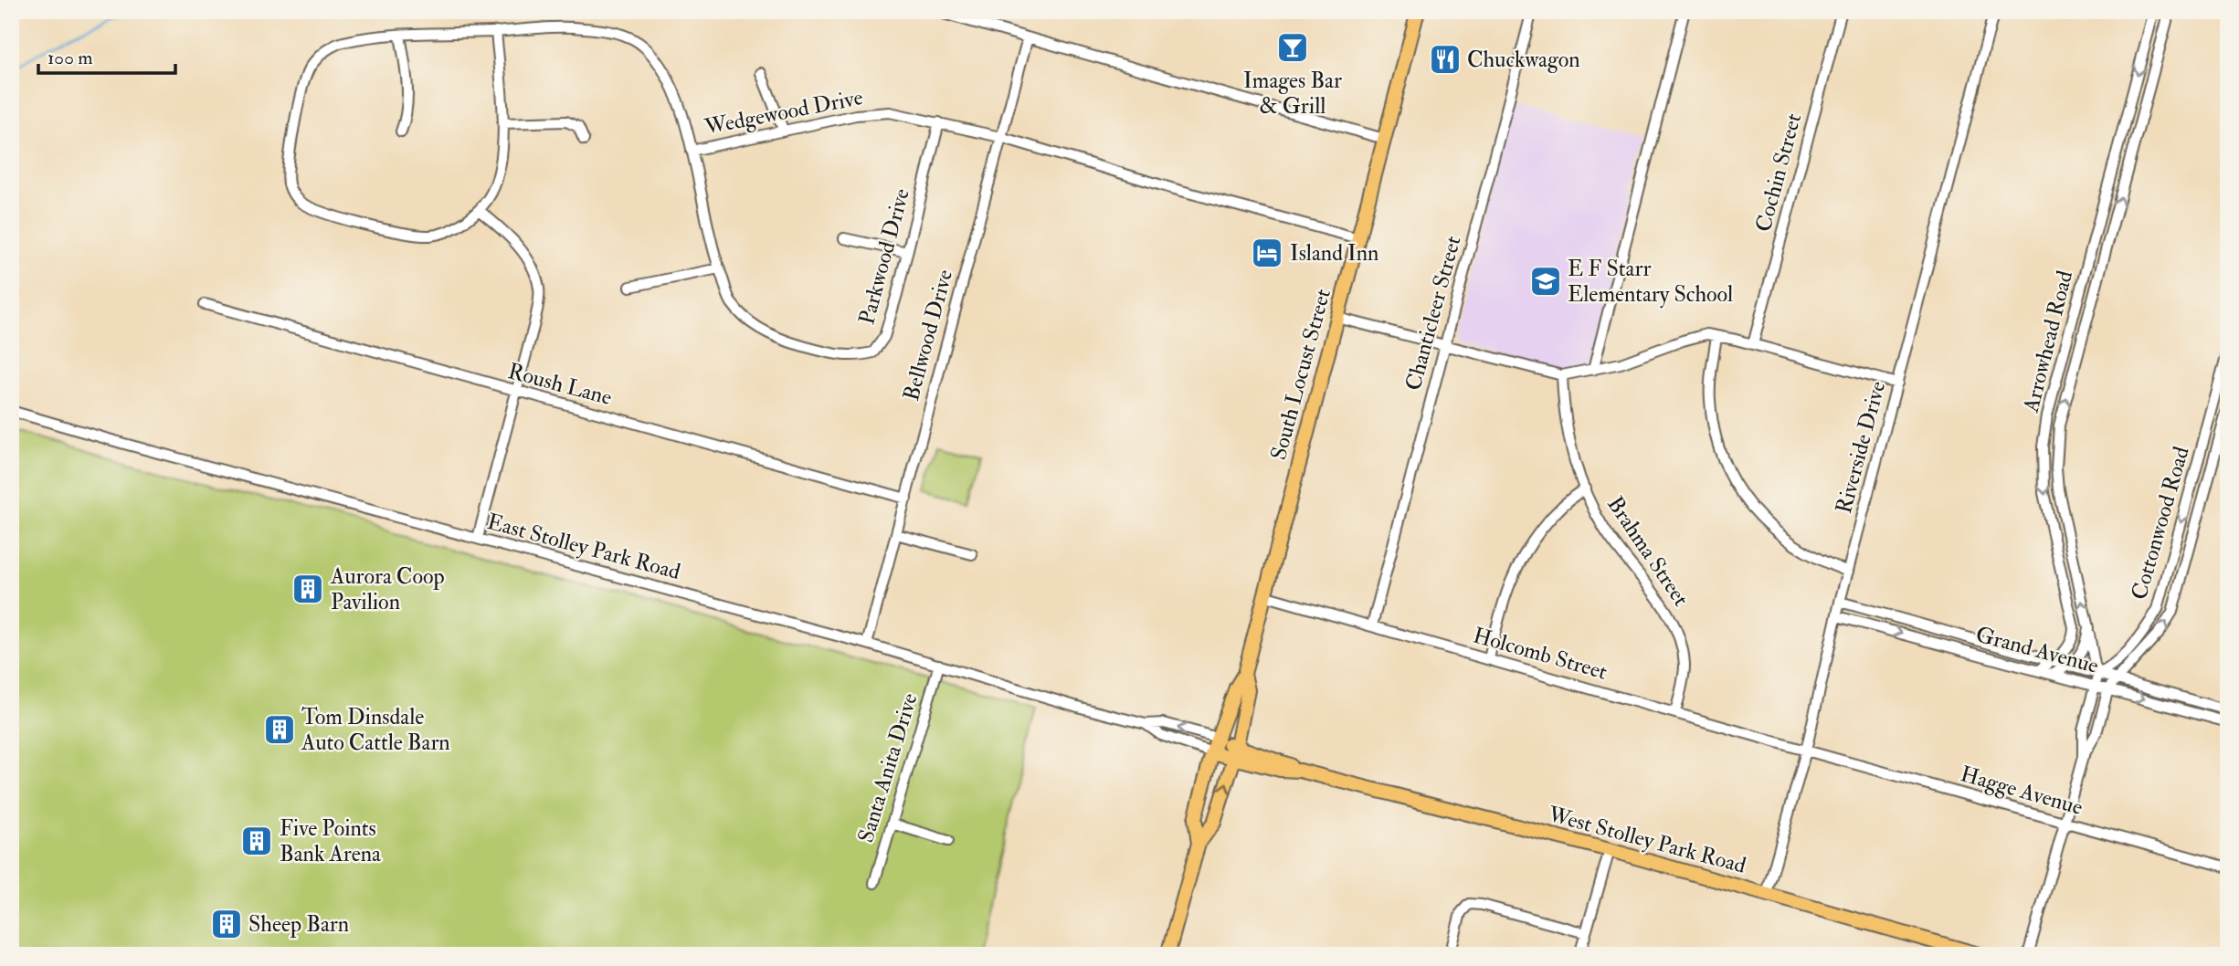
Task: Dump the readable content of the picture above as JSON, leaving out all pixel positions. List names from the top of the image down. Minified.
{"streets":{"main road":["South Locust Street","West Stolley Park Road"],"street":["Wedgewood Drive","Cochin Street","Parkwood Drive","Chanticleer Street","Bellwood Drive","Arrowhead Road","Roush Lane","Riverside Drive","Cottonwood Road","East Stolley Park Road","Brahma Street","Grand Avenue","Holcomb Street","Santa Anita Drive","Hagge Avenue"]},"crossings":[["Wedgewood Drive","Parkwood Drive"],["Wedgewood Drive","Bellwood Drive"],["Wedgewood Drive","South Locust Street"],["Chanticleer Street","Holcomb Street"],["Bellwood Drive","Roush Lane"],["Bellwood Drive","East Stolley Park Road"],["Arrowhead Road","Cottonwood Road"],["Arrowhead Road","Grand Avenue"],["South Locust Street","East Stolley Park Road"],["South Locust Street","Holcomb Street"],["South Locust Street","West Stolley Park Road"],["Riverside Drive","Grand Avenue"],["Riverside Drive","Holcomb Street"],["Riverside Drive","Hagge Avenue"],["Riverside Drive","West Stolley Park Road"],["Cottonwood Road","Grand Avenue"],["East Stolley Park Road","Santa Anita Drive"],["East Stolley Park Road","West Stolley Park Road"],["Brahma Street","Holcomb Street"],["Holcomb Street","Hagge Avenue"]],"places":{"bar":["Images Bar & Grill"],"restaurant":["Chuckwagon"],"hotel":["Island Inn"],"school or university":["E F Starr Elementary School"],"building":["Aurora Coop Pavilion","Tom Dinsdale Auto Cattle Barn","Five Points Bank Arena","Sheep Barn"]},"scale_bar":"100 m"}
